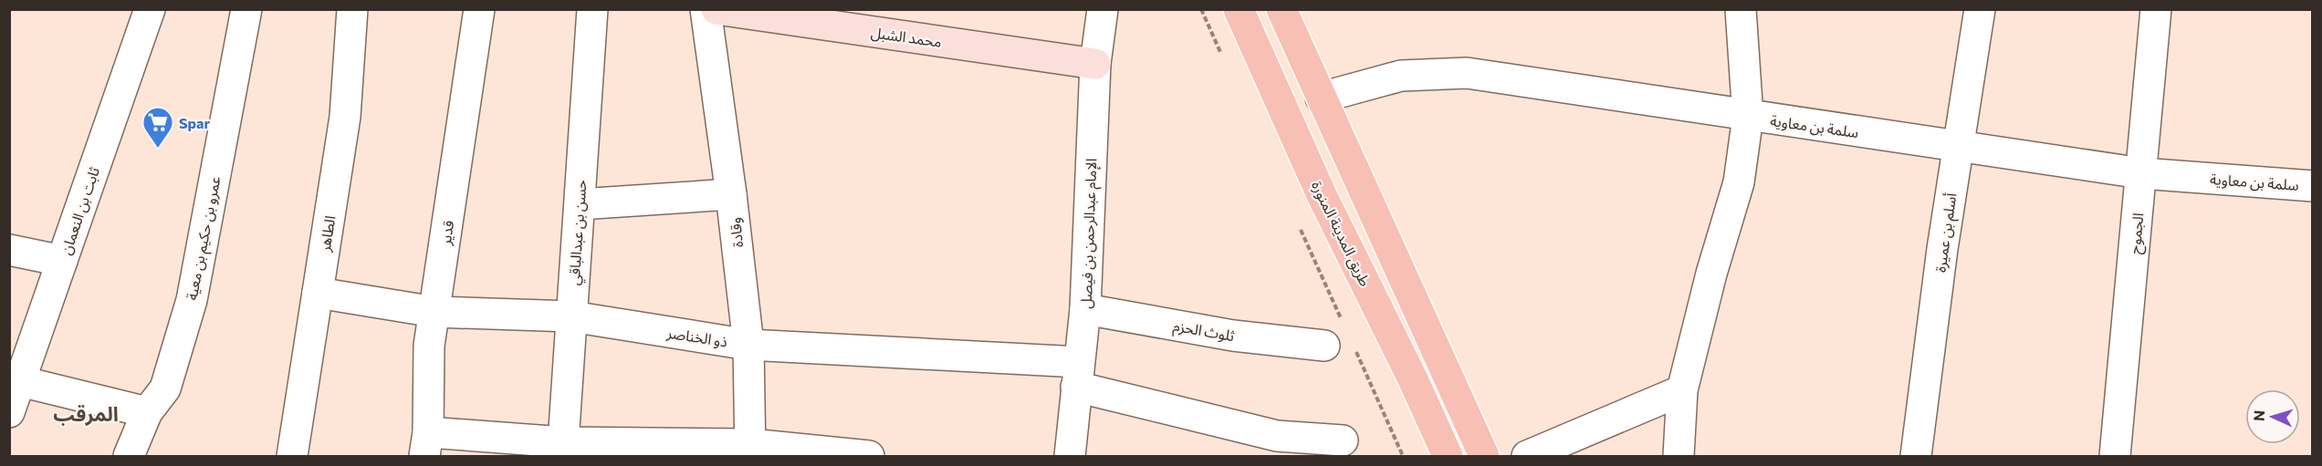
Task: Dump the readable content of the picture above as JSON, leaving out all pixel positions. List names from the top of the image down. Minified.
{"streets":{"main road":["طريق المدينة المنورة"],"street":["محمد الشبل","سلمة بن معاوية","ثابت بن النعمان","قدير","حسن بن عبدالباقي","وقادة","أسلم بن عميرة","الطاهر","الإمام عبدالرحمن بن فيصل","الجموح","عمرو بن حكيم بن معية","ثلوث الحزم","ذو الخناصر"]},"crossings":[["محمد الشبل","الإمام عبدالرحمن بن فيصل"],["سلمة بن معاوية","أسلم بن عميرة"],["سلمة بن معاوية","الجموح"],["قدير","ذو الخناصر"],["حسن بن عبدالباقي","ذو الخناصر"],["وقادة","ذو الخناصر"],["الطاهر","ذو الخناصر"],["الإمام عبدالرحمن بن فيصل","ثلوث الحزم"],["الإمام عبدالرحمن بن فيصل","ذو الخناصر"]],"districts":["المرقب"],"places":{"supermarket":["Spar"]},"north":"left"}
